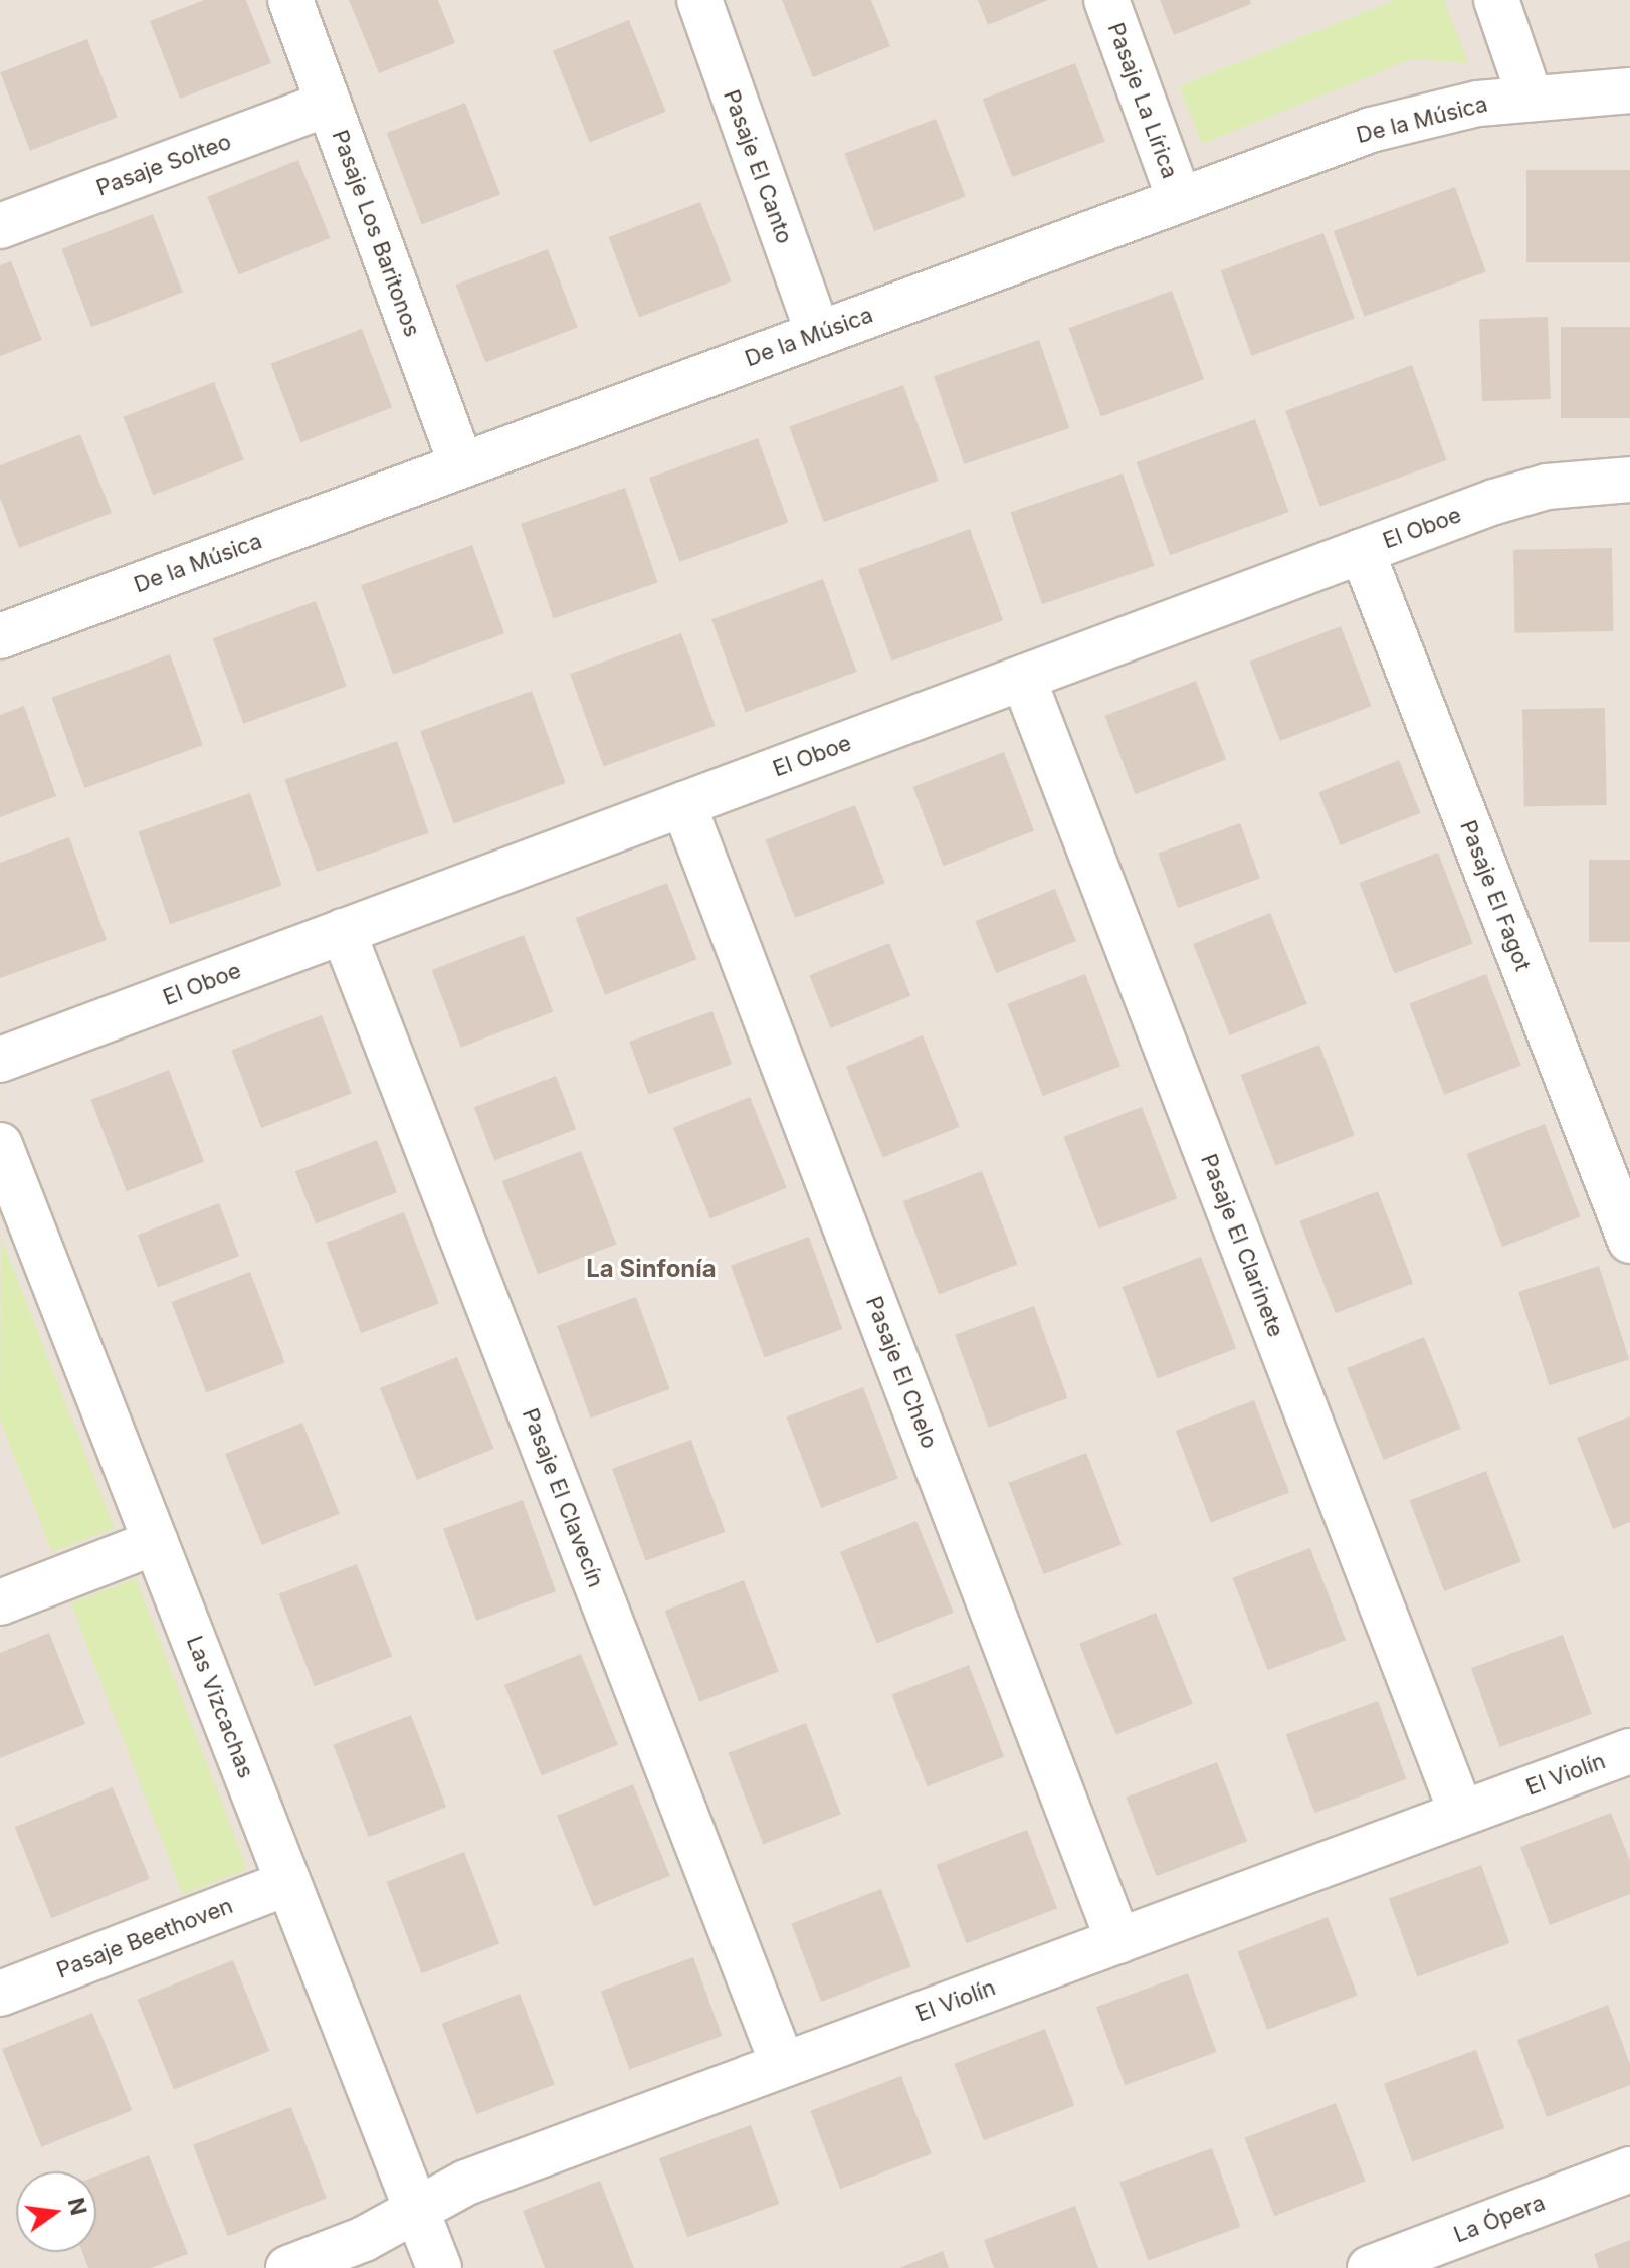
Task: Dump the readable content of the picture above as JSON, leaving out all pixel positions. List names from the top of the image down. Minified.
{"streets":{"street":["Pasaje La Lírica","De la Música","Pasaje Solteo","Pasaje El Canto","Pasaje Los Baritonos","El Oboe","Pasaje El Fagot","Pasaje El Clarinete","Pasaje El Chelo","Pasaje El Clavecín","Las Vizcachas","El Violín","Pasaje Beethoven","La Ópera"]},"crossings":[["Pasaje La Lírica","De la Música"],["De la Música","Pasaje El Canto"],["De la Música","Pasaje Los Baritonos"],["Pasaje Solteo","Pasaje Los Baritonos"],["El Oboe","Pasaje El Fagot"],["El Oboe","Pasaje El Clarinete"],["El Oboe","Pasaje El Chelo"],["El Oboe","Pasaje El Clavecín"],["Pasaje El Clarinete","El Violín"],["Pasaje El Chelo","El Violín"],["Pasaje El Clavecín","El Violín"],["Las Vizcachas","El Violín"],["Las Vizcachas","Pasaje Beethoven"]],"districts":["La Sinfonía"],"north":"right"}
